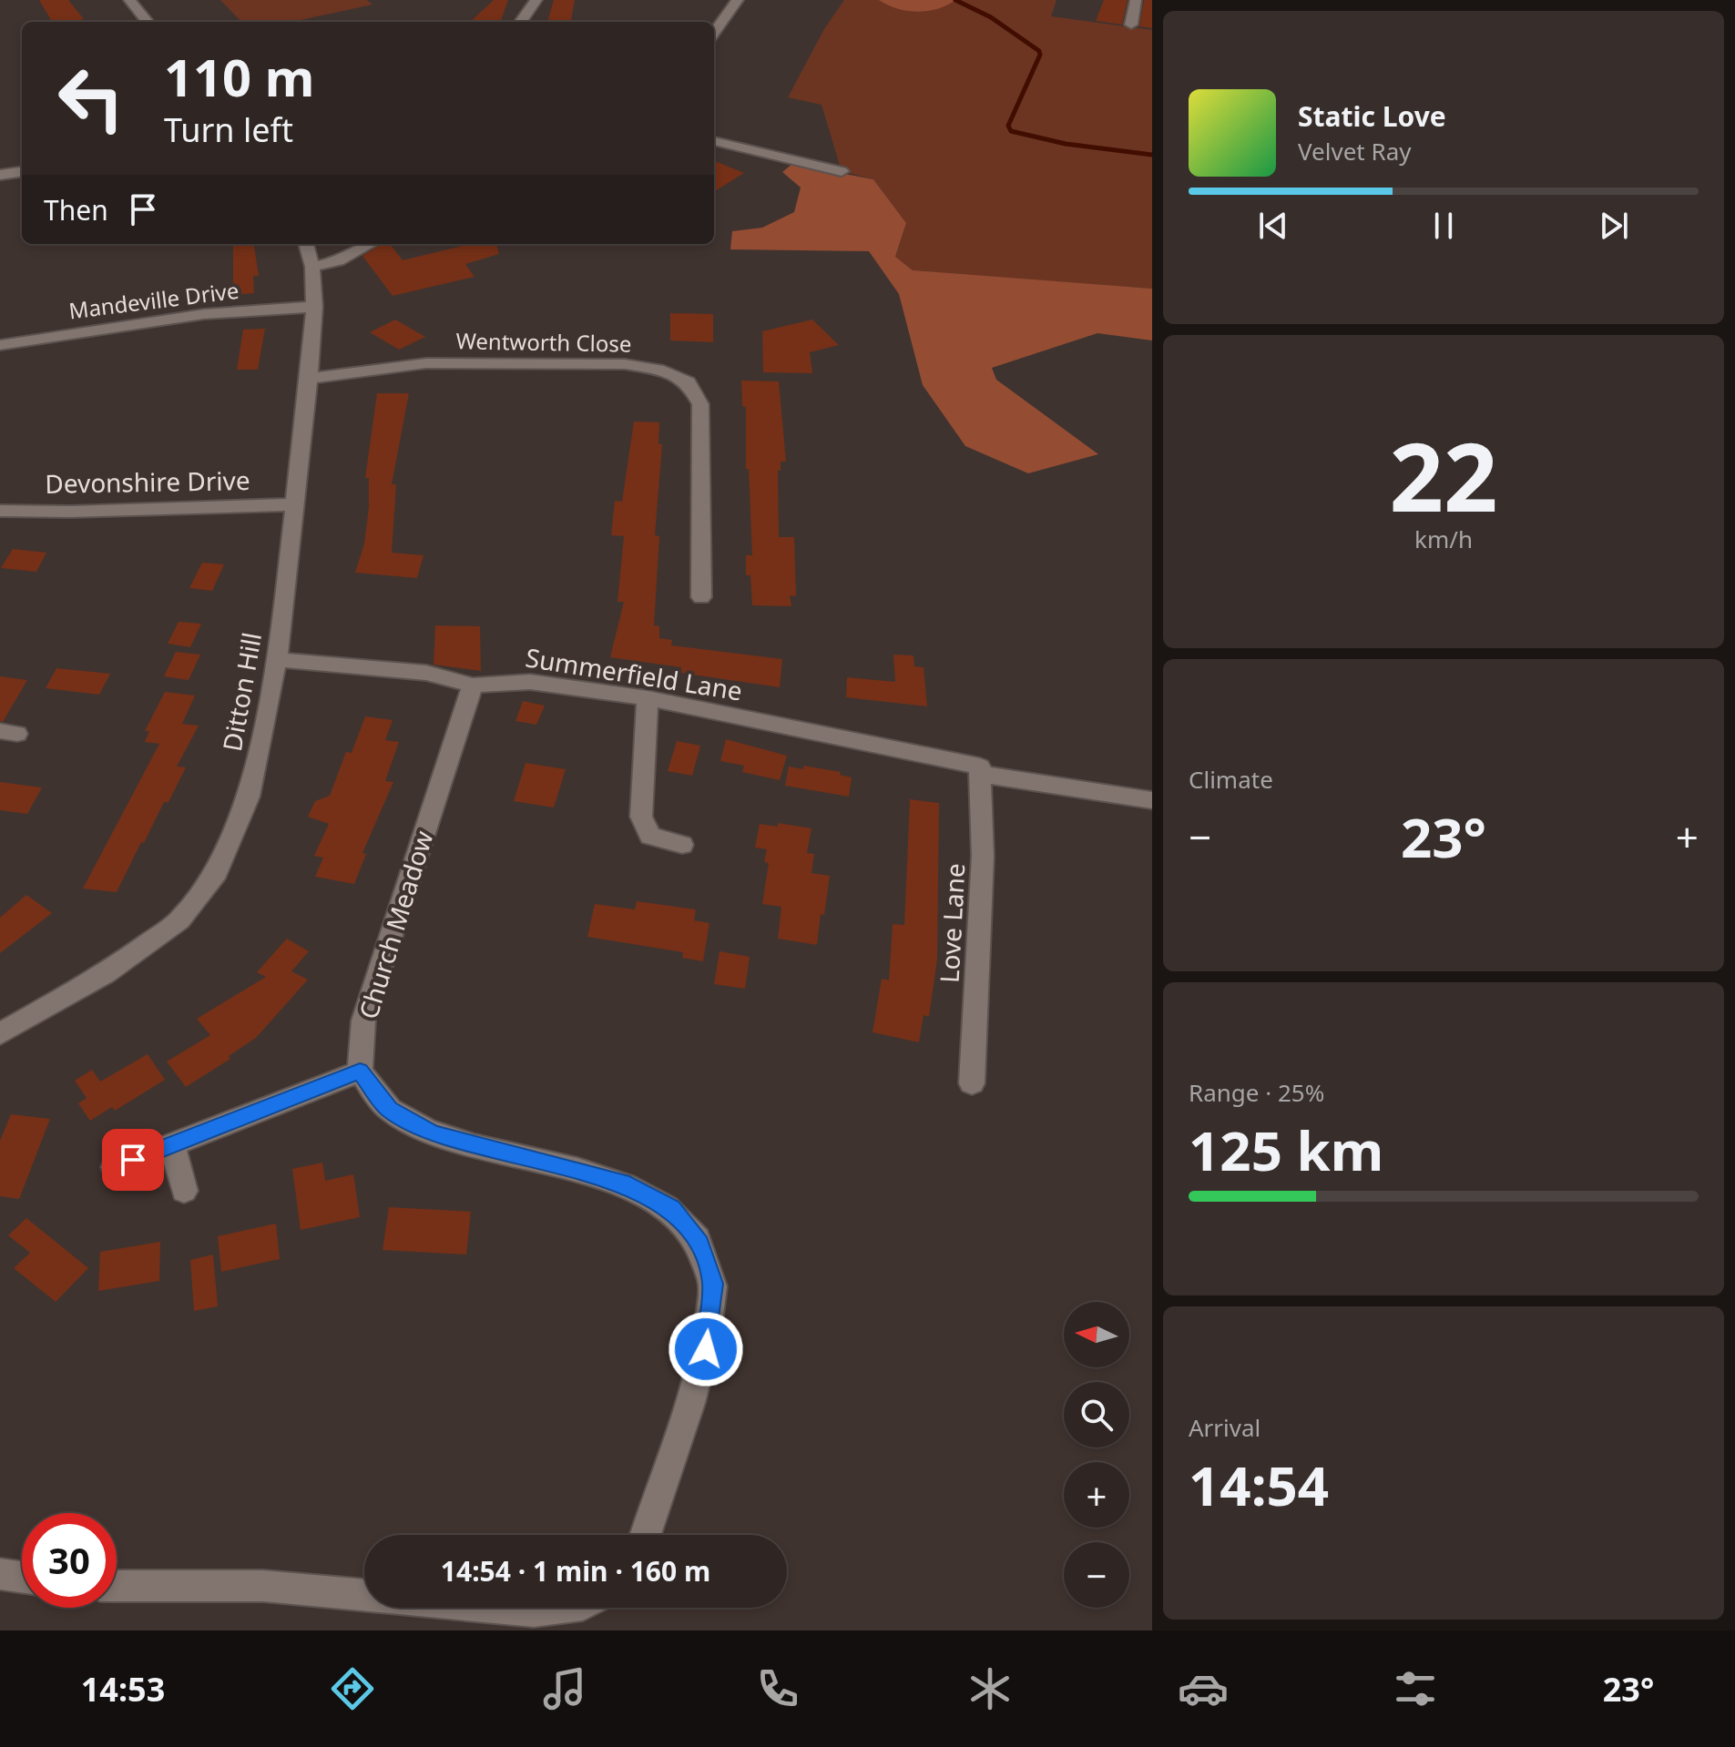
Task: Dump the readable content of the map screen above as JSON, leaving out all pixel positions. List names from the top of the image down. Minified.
{"streets":{"street":["Mandeville Drive","Wentworth Close","Devonshire Drive","Summerfield Lane","Ditton Hill","Love Lane","Church Meadow"]},"crossings":[["Mandeville Drive","Ditton Hill"],["Wentworth Close","Ditton Hill"],["Devonshire Drive","Ditton Hill"],["Summerfield Lane","Ditton Hill"],["Summerfield Lane","Love Lane"],["Summerfield Lane","Church Meadow"]],"north":"left","page":{"turn":["110 m","Turn left"],"song":["Static Love","Velvet Ray"],"then":"Then","tile":[["22","km/h"],"Climate",["Range · 25%","125 km"],["Arrival","14:54"]],"heat":["−","23°","+"],"map_buttons":["+","−"],"limit":"30","trip":"14:54 · 1 min · 160 m","tabs":["14:53","23°"]}}
